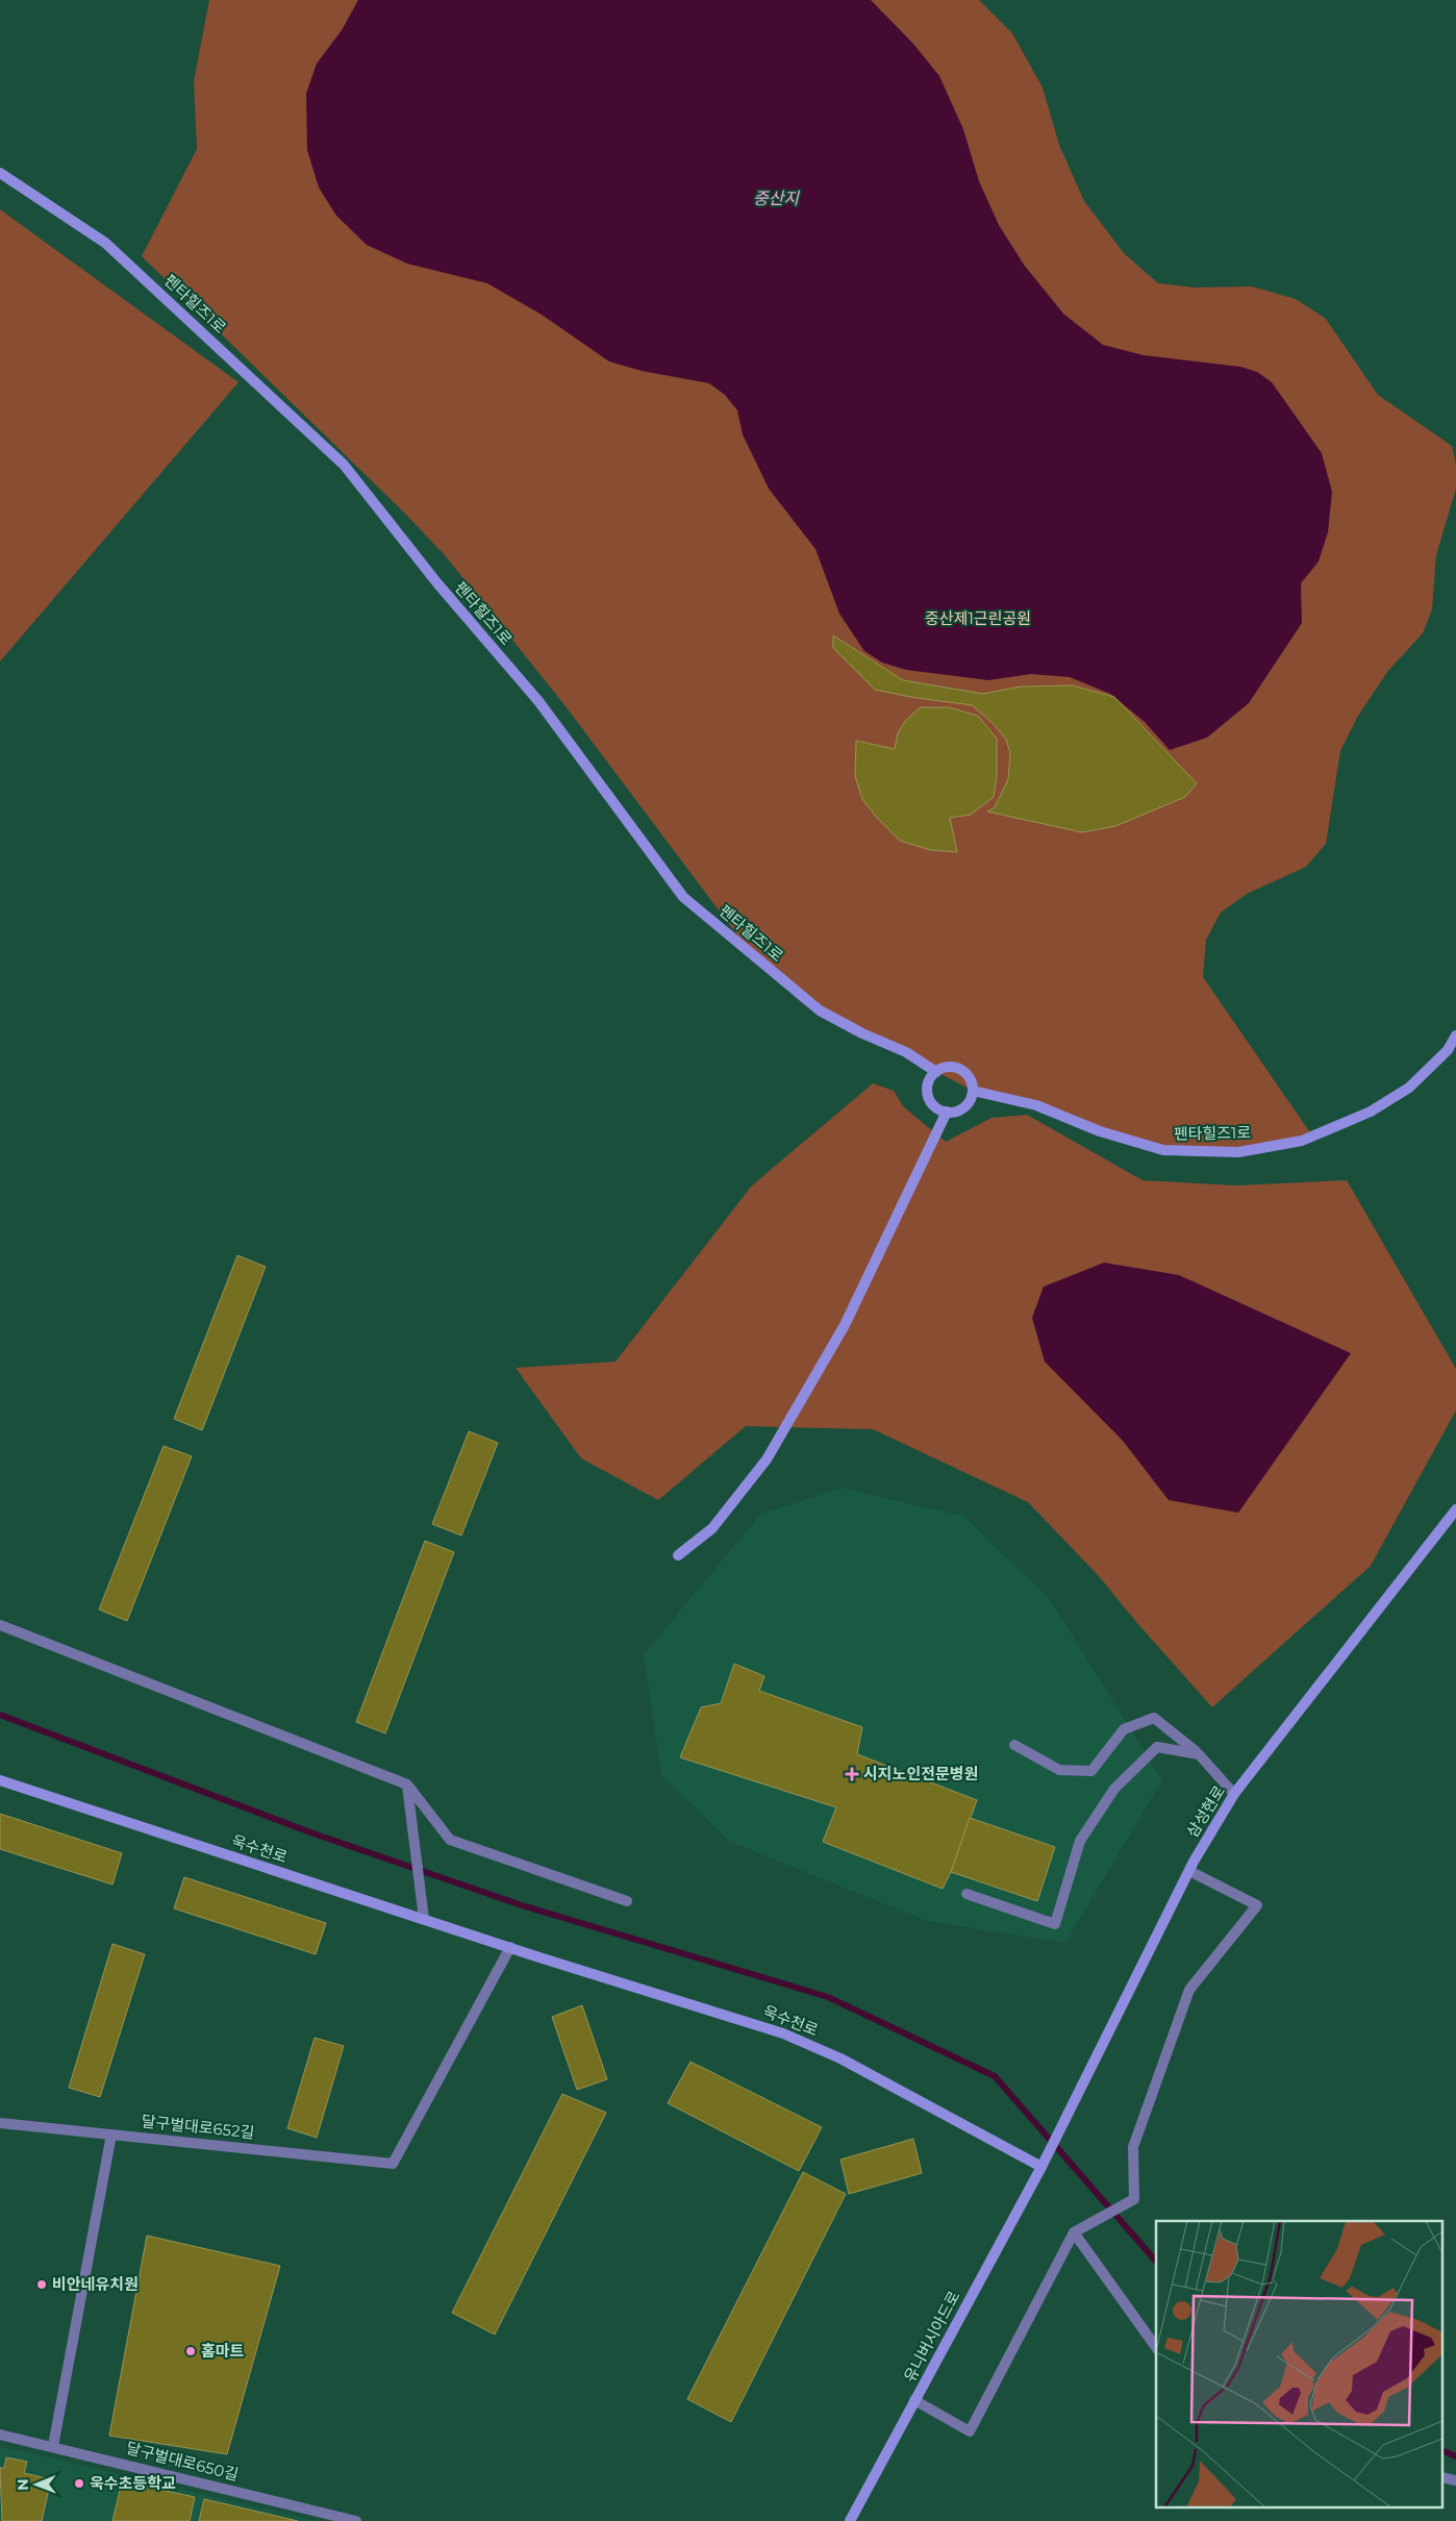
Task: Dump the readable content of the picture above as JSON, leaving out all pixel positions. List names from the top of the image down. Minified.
{"streets":{"street":["펜타힐즈1로","삼성현로","욱수천로","달구벌대로652길","유니버시아드로","달구벌대로650길"]},"crossings":[["삼성현로","욱수천로"],["삼성현로","유니버시아드로"],["욱수천로","달구벌대로652길"],["욱수천로","유니버시아드로"]],"water":["중산지"],"parks":["중산제1근린공원"],"places":{"health":["시지노인전문병원"],"other":["비안네유치원","홈마트","욱수초등학교"]},"north":"left"}
